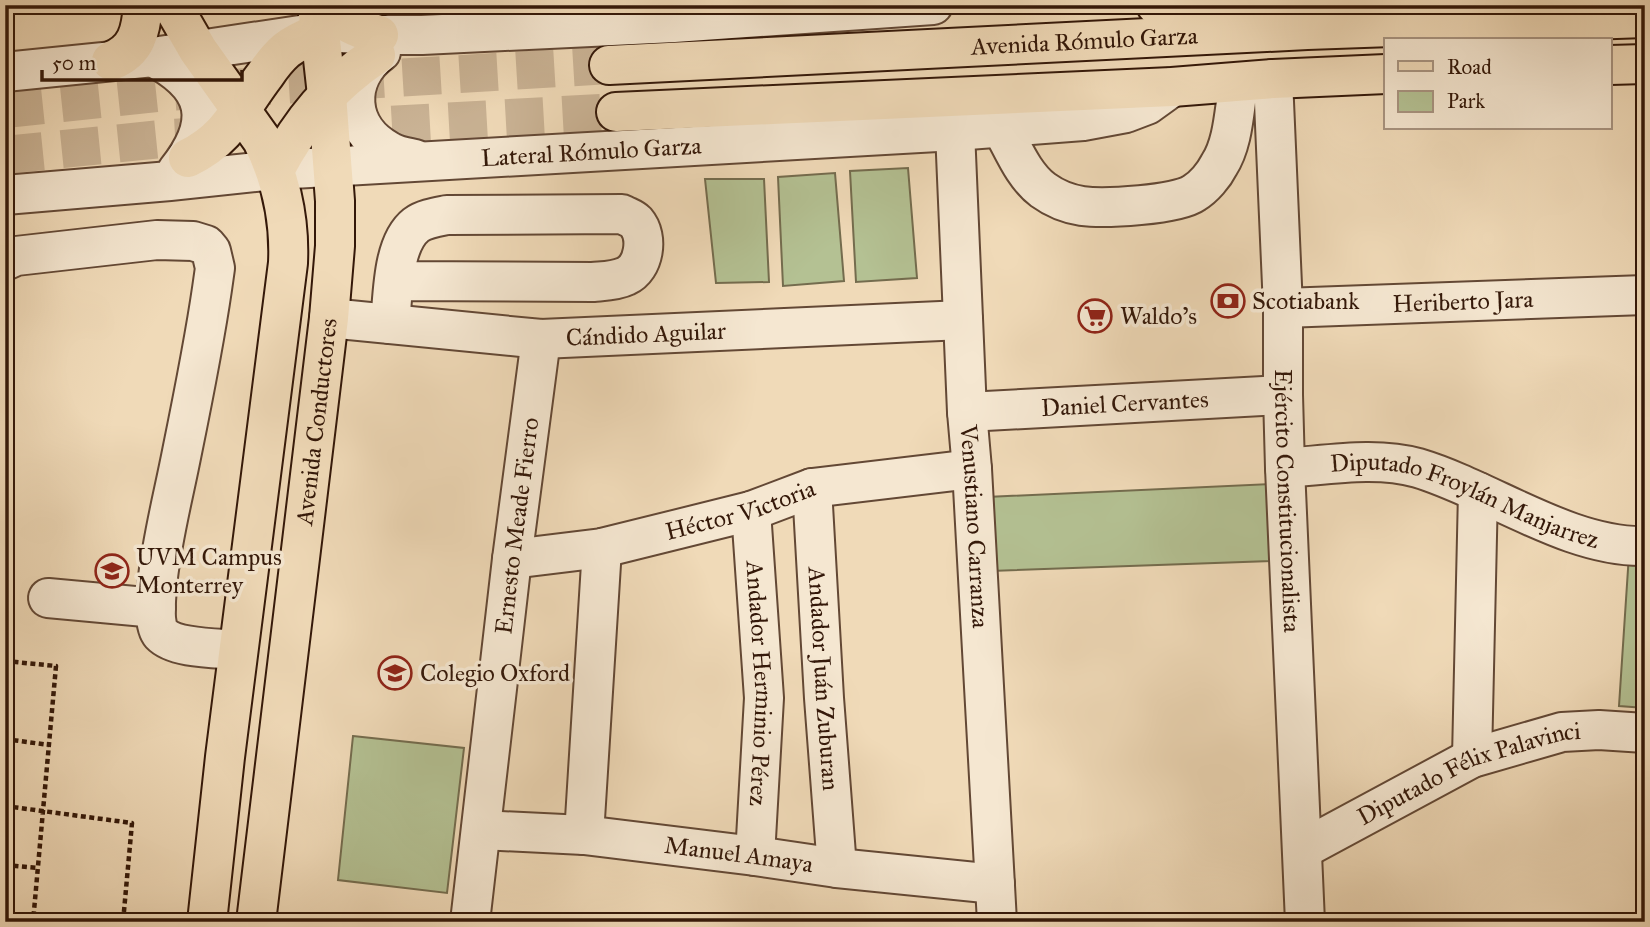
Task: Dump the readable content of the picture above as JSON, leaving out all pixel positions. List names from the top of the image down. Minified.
{"streets":{"main road":["Avenida Rómulo Garza","Avenida Conductores"],"street":["Lateral Rómulo Garza","Heriberto Jara","Cándido Aguilar","Daniel Cervantes","Ejército Constitucionalista","Diputado Froylán Manjarrez","Héctor Victoria","Ernesto Meade Fierro","Venustiano Carranza","Andador Juán Zuburan","Andador Herminio Pérez","Diputado Félix Palavinci","Manuel Amaya"]},"crossings":[["Avenida Rómulo Garza","Lateral Rómulo Garza"],["Avenida Rómulo Garza","Ejército Constitucionalista"],["Lateral Rómulo Garza","Avenida Conductores"],["Lateral Rómulo Garza","Venustiano Carranza"],["Heriberto Jara","Ejército Constitucionalista"],["Cándido Aguilar","Avenida Conductores"],["Cándido Aguilar","Ernesto Meade Fierro"],["Cándido Aguilar","Venustiano Carranza"],["Daniel Cervantes","Ejército Constitucionalista"],["Daniel Cervantes","Venustiano Carranza"],["Ejército Constitucionalista","Diputado Froylán Manjarrez"],["Ejército Constitucionalista","Diputado Félix Palavinci"],["Héctor Victoria","Ernesto Meade Fierro"],["Héctor Victoria","Venustiano Carranza"],["Héctor Victoria","Andador Juán Zuburan"],["Héctor Victoria","Andador Herminio Pérez"],["Ernesto Meade Fierro","Manuel Amaya"],["Venustiano Carranza","Manuel Amaya"],["Andador Juán Zuburan","Manuel Amaya"],["Andador Herminio Pérez","Manuel Amaya"]],"places":{"bank":["Scotiabank"],"supermarket":["Waldo's"],"school or university":["UVM Campus Monterrey","Colegio Oxford"]},"legend":["Road","Park"],"scale_bar":"50 m"}
